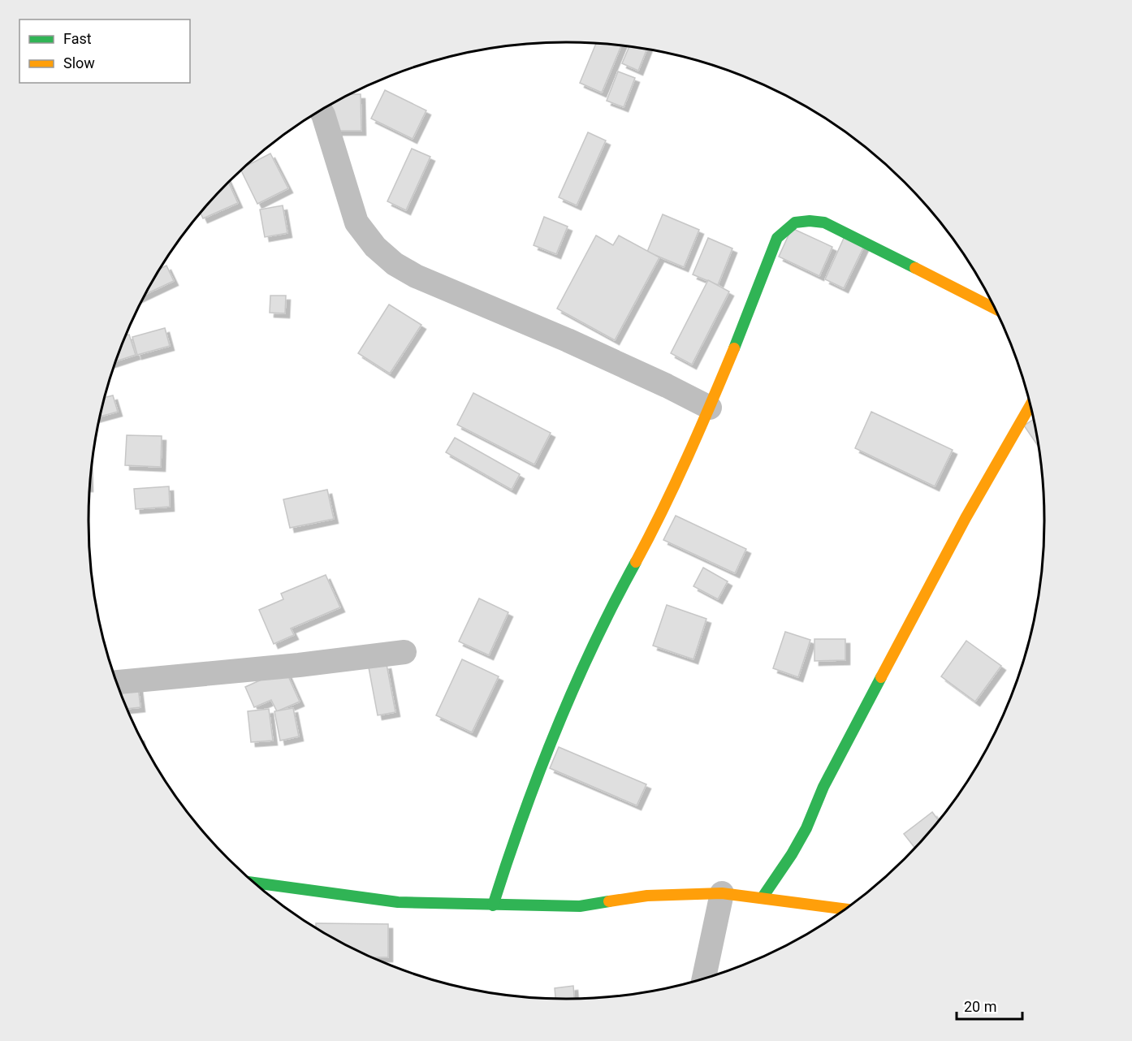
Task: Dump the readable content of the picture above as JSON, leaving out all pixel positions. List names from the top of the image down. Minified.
{"legend":["Fast","Slow"],"scale_bar":"20 m"}
